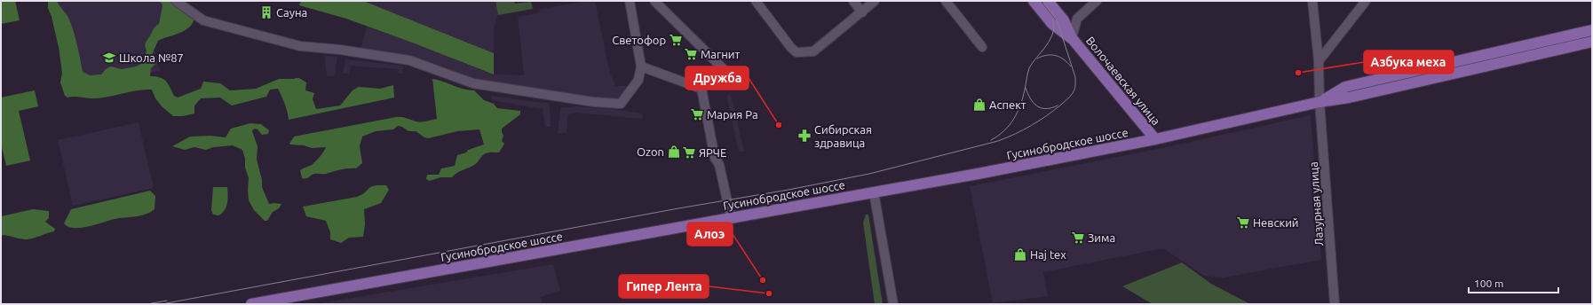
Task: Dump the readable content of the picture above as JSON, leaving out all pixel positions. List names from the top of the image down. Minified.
{"streets":{"main road":["Волочаевская улица","Гусинобродское шоссе"],"street":["Лазурная улица"]},"crossings":[["Волочаевская улица","Гусинобродское шоссе"],["Гусинобродское шоссе","Лазурная улица"]],"places":{"building":["Сауна"],"supermarket":["Светофор","Магнит","Мария Ра","ЯРЧЕ","Невский","Зима"],"school or university":["Школа №87"],"other":["Азбука меха","Дружба","Алоэ","Гипер Лента"],"shop":["Аспект","Ozon","Haj tex"],"pharmacy":["Сибирская здравица"]},"scale_bar":"100 m"}
